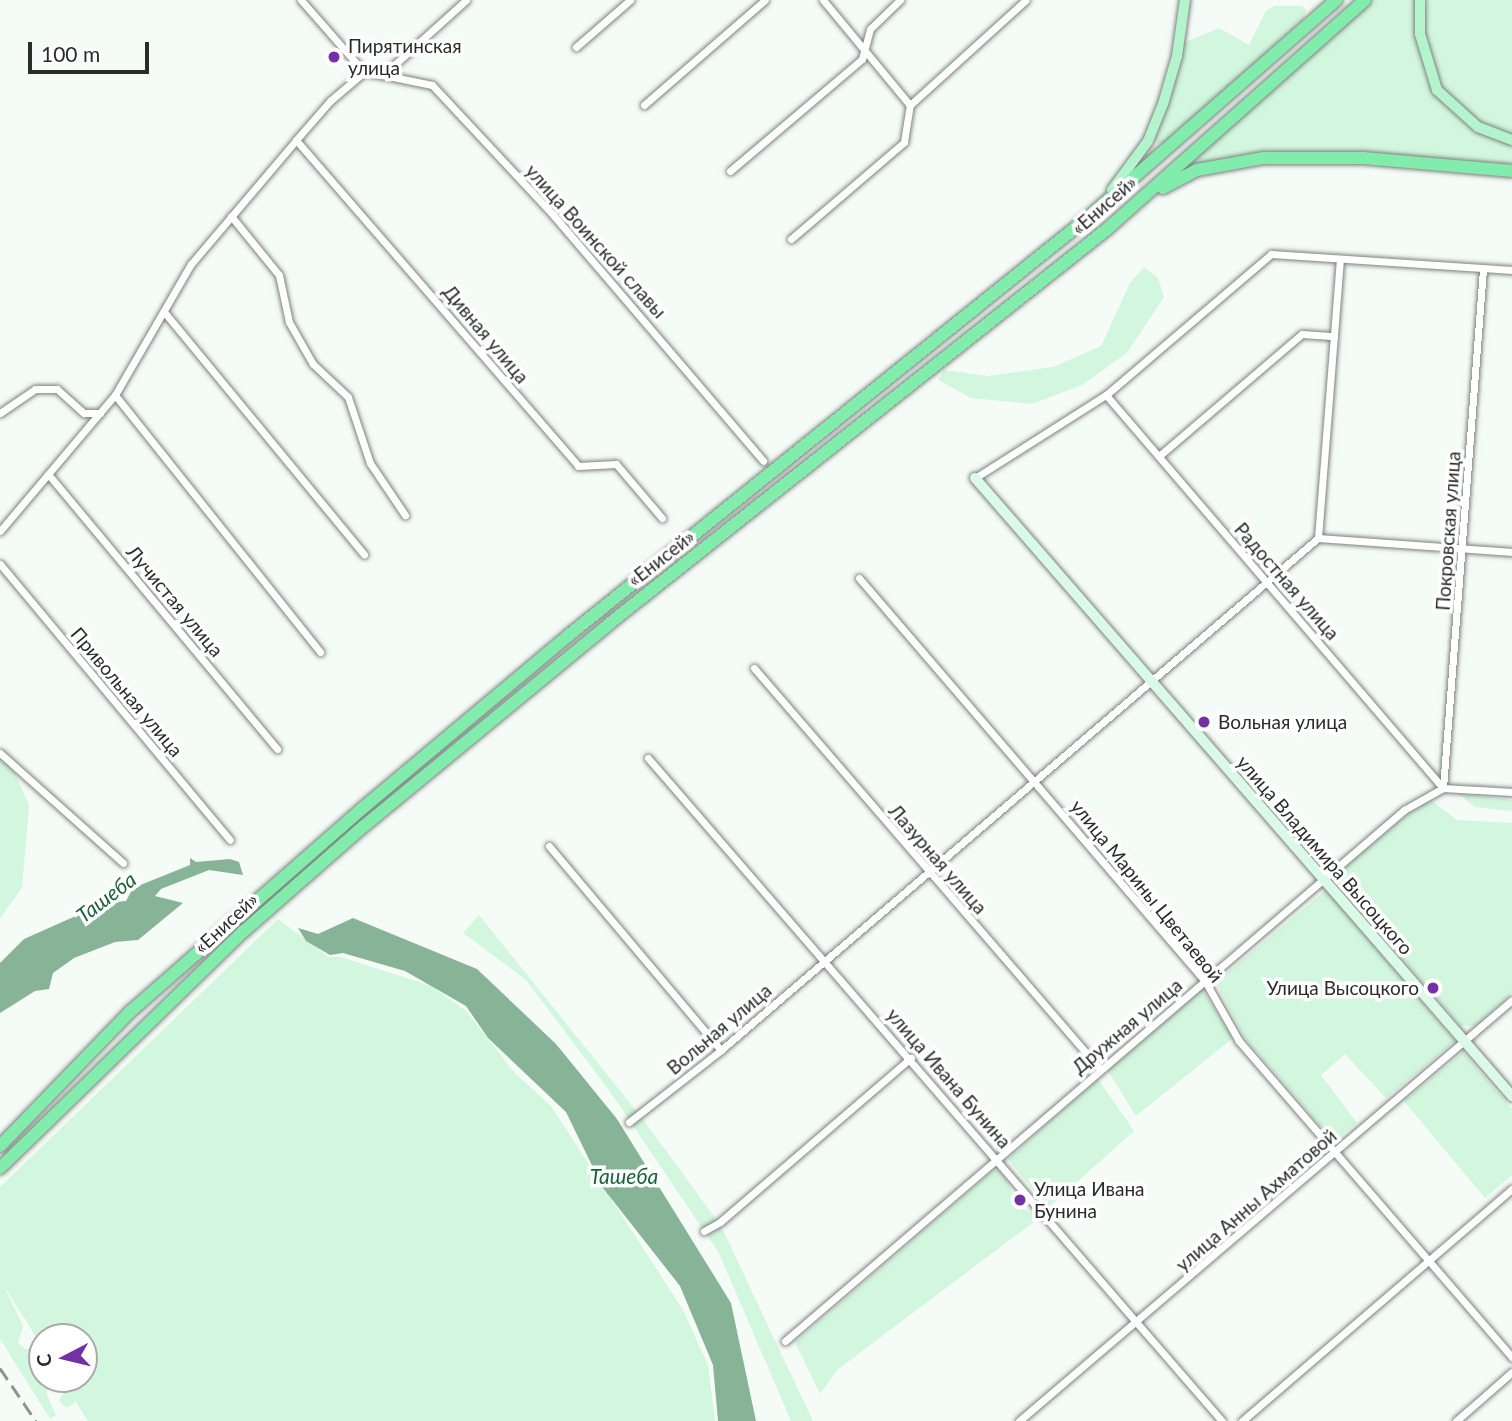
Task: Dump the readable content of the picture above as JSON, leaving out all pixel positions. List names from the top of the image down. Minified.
{"streets":{"highway":["«Енисей»"],"street":["улица Воинской славы","Дивная улица","Покровская улица","Радостная улица","Лучистая улица","Привольная улица","улица Владимира Высоцкого","Лазурная улица","улица Марины Цветаевой","Дружная улица","Вольная улица","улица Ивана Бунина","улица Анны Ахматовой"]},"crossings":[["Покровская улица","Радостная улица"],["Покровская улица","Дружная улица"],["Радостная улица","Дружная улица"],["Радостная улица","Вольная улица"],["улица Владимира Высоцкого","Дружная улица"],["улица Владимира Высоцкого","Вольная улица"],["улица Владимира Высоцкого","улица Анны Ахматовой"],["Лазурная улица","Дружная улица"],["Лазурная улица","Вольная улица"],["улица Марины Цветаевой","Дружная улица"],["улица Марины Цветаевой","Вольная улица"],["улица Марины Цветаевой","улица Анны Ахматовой"],["Дружная улица","улица Ивана Бунина"],["Вольная улица","улица Ивана Бунина"],["улица Ивана Бунина","улица Анны Ахматовой"]],"water":["Ташеба"],"places":["Пирятинская улица","Вольная улица","Улица Высоцкого","Улица Ивана Бунина"],"scale_bar":"100 m","north":"left"}
